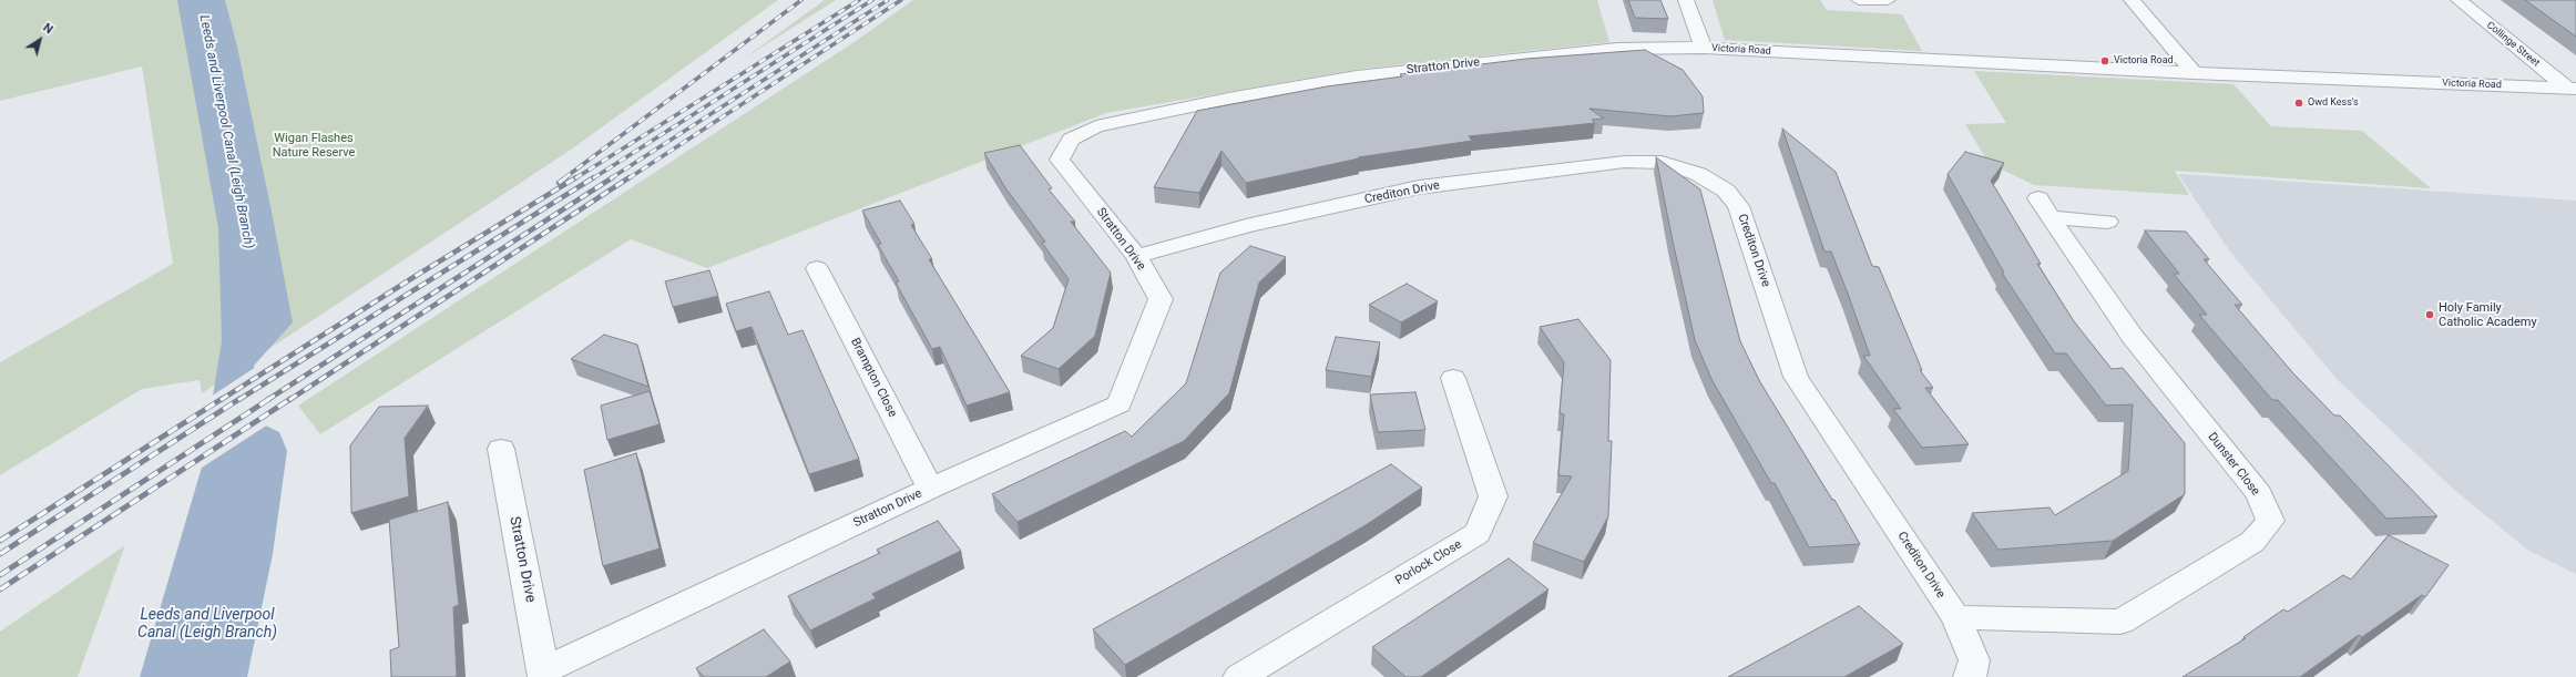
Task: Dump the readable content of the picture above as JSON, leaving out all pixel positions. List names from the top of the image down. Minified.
{"streets":{"street":["Collinge Street","Victoria Road","Stratton Drive","Crediton Drive","Brampton Close","Dunster Close","Porlock Close"]},"crossings":[["Collinge Street","Victoria Road"],["Victoria Road","Stratton Drive"],["Stratton Drive","Crediton Drive"],["Stratton Drive","Brampton Close"],["Crediton Drive","Dunster Close"]],"water":["Leeds and Liverpool Canal (Leigh Branch)"],"parks":["Wigan Flashes Nature Reserve"],"places":["Victoria Road","Owd Kess's","Holy Family Catholic Academy"],"north":"top right"}
